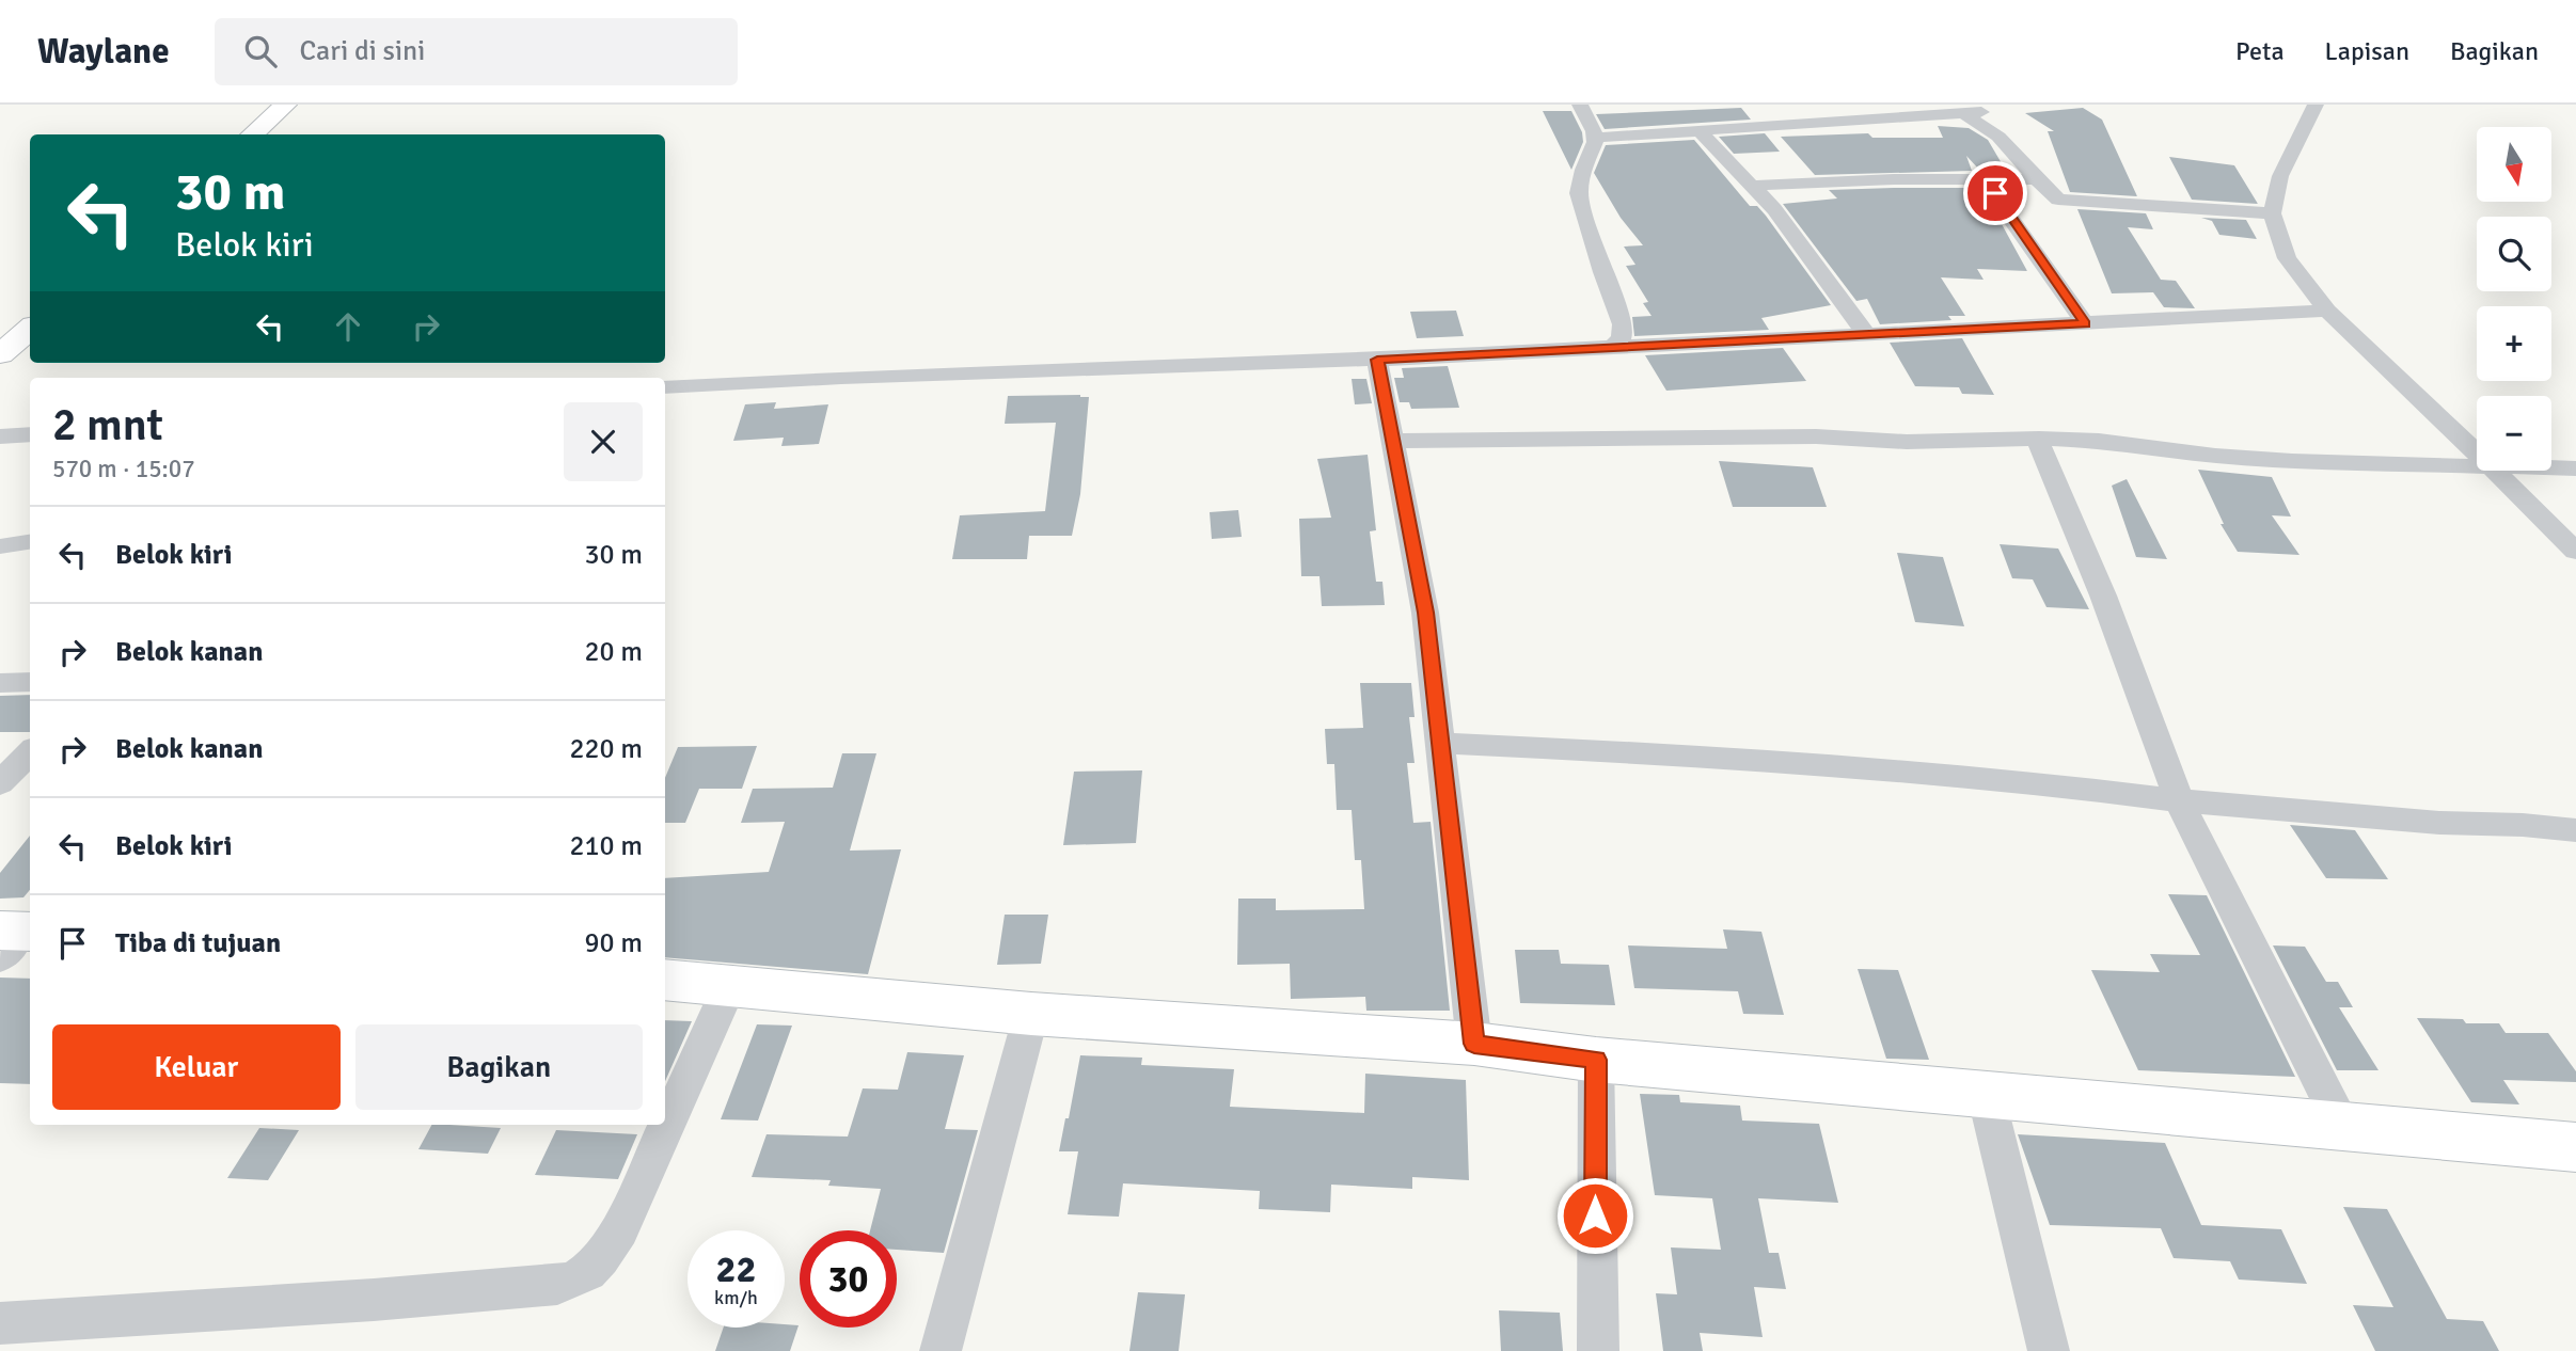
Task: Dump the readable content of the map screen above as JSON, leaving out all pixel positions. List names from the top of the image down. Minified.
{"north":"bottom","page":{"header":"Waylane","search":"Cari di sini","nav":["Peta","Lapisan","Bagikan"],"map_buttons":["+","−"],"turn":["30 m","Belok kiri"],"heading":["2 mnt","570 m · 15:07"],"list":[{"name":"Belok kiri","value":"30 m"},{"name":"Belok kanan","value":"20 m"},{"name":"Belok kanan","value":"220 m"},{"name":"Belok kiri","value":"210 m"},{"name":"Tiba di tujuan","value":"90 m"}],"buttons":["Keluar","Bagikan"],"speed":"22 km/h","limit":"30"}}
